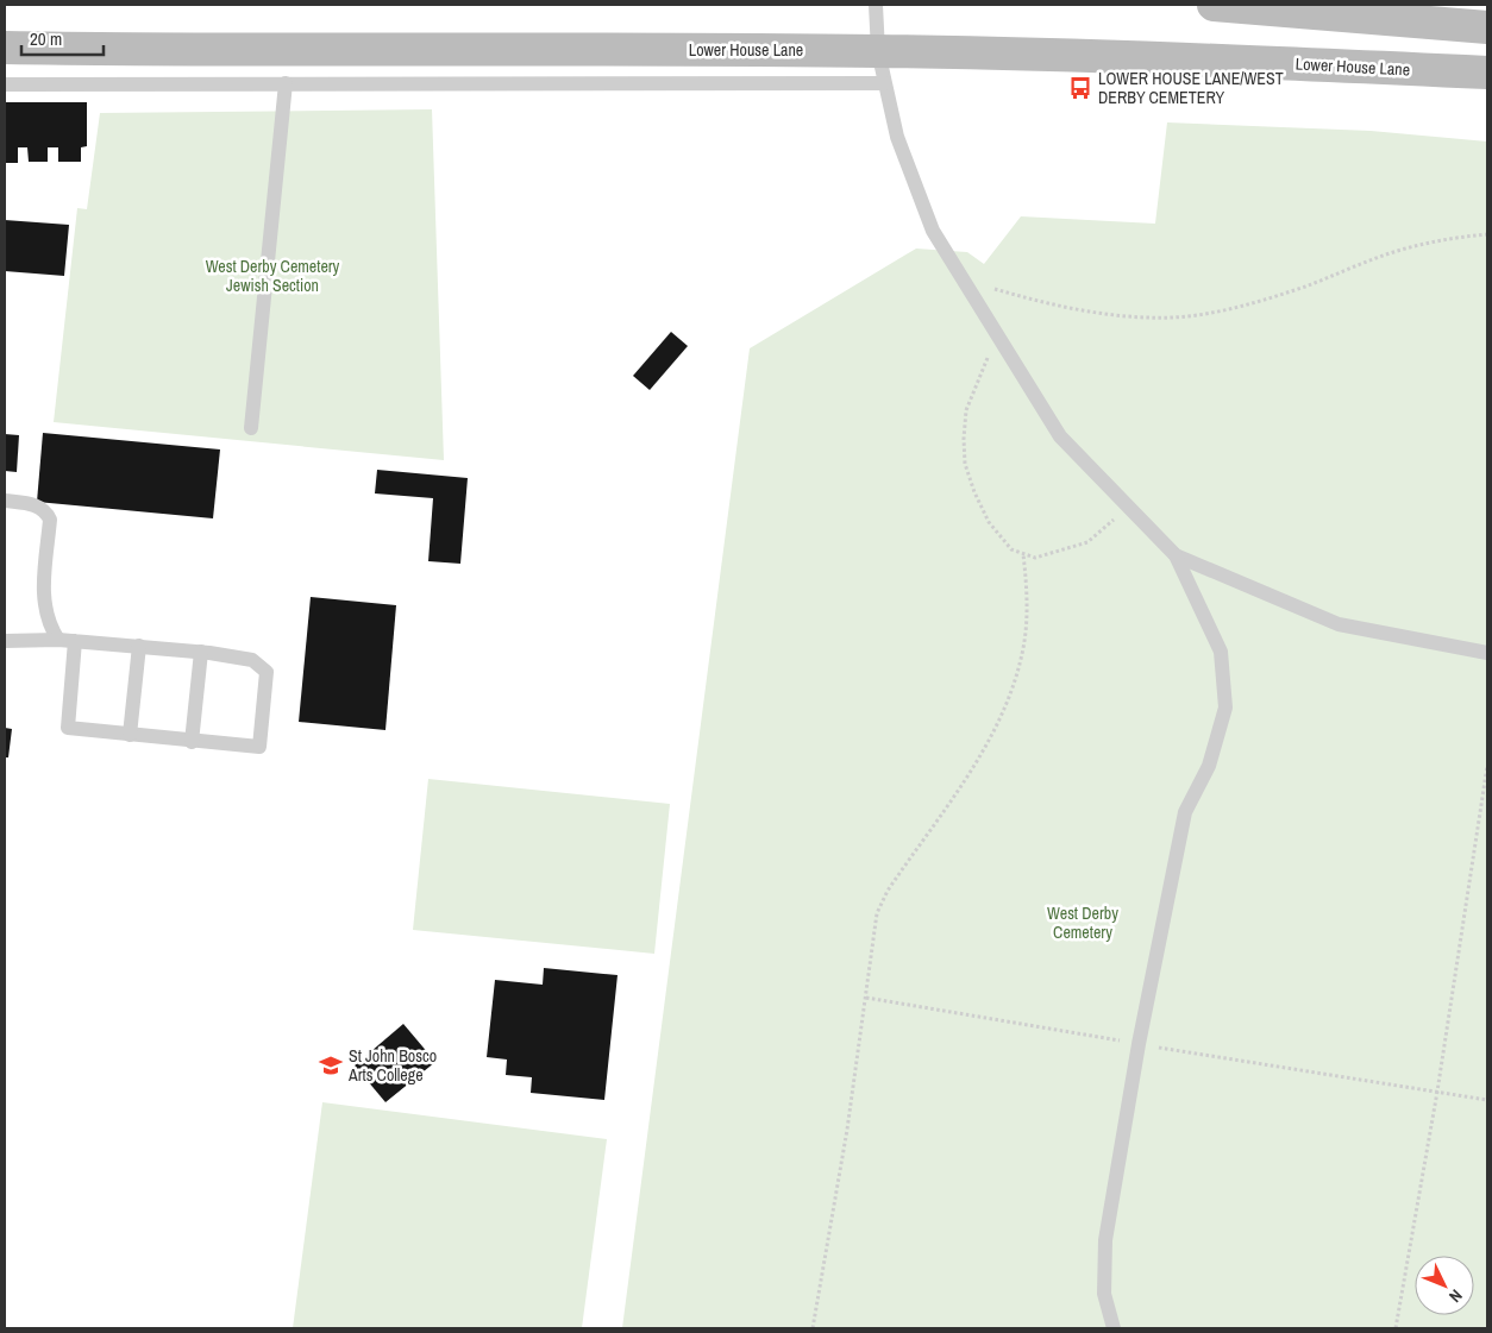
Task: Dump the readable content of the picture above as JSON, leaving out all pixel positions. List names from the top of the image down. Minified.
{"streets":{"street":["Lower House Lane"]},"parks":["West Derby Cemetery Jewish Section","West Derby Cemetery"],"places":{"bus stop":["LOWER HOUSE LANE/WEST DERBY CEMETERY"],"school or university":["St John Bosco Arts College"]},"scale_bar":"20 m","north":"bottom right"}
